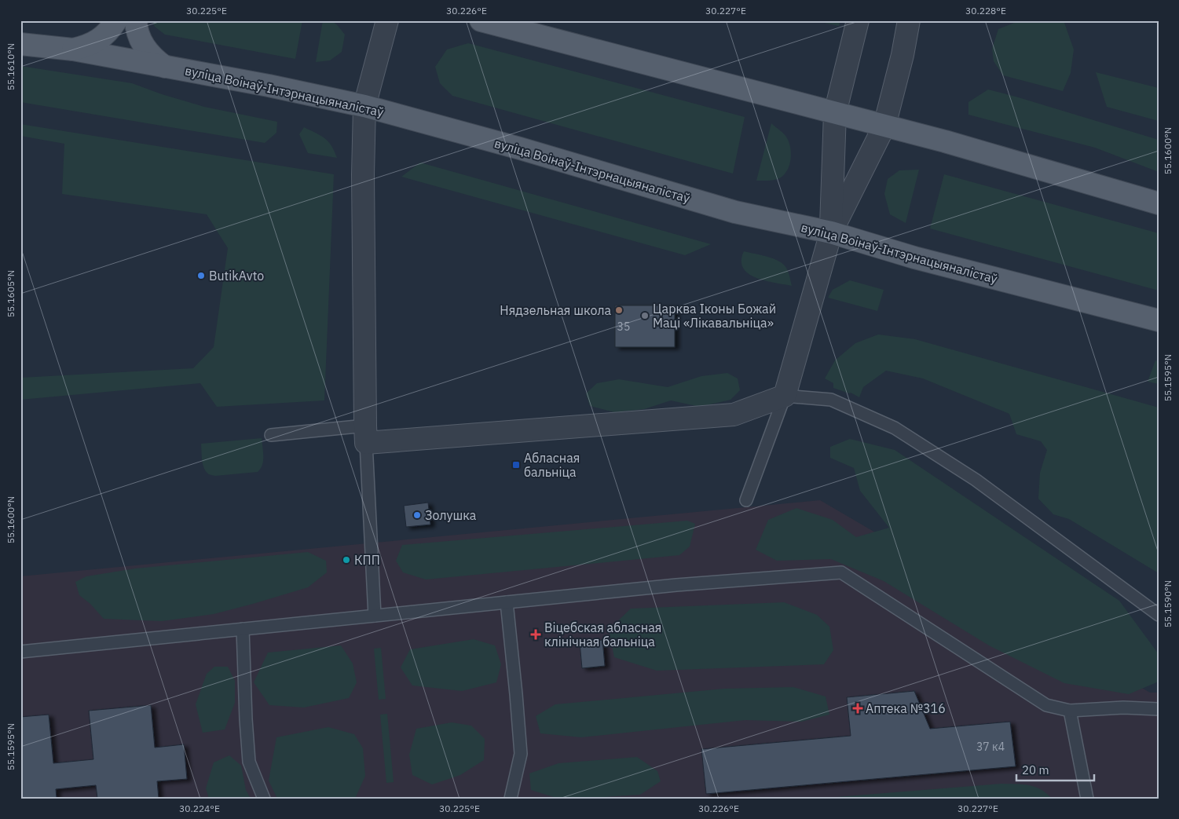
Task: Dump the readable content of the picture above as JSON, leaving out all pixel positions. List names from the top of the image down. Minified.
{"streets":{"main road":["вуліца Воінаў-Інтэрнацыяналістаў"]},"places":{"other":["ButikAvto","Нядзельная школа","Царква Іконы Божай Маці «Лікавальніца»","Золушка","КПП"],"transit":["Абласная бальніца"],"health":["Віцебская абласная клінічная бальніца","Аптека №316"]},"house_numbers":["35","37 к4"],"scale_bar":"20 m","coordinates":["30.225°E","30.226°E","30.227°E","30.228°E","55.1610°N","55.1600°N","55.1605°N","55.1595°N","55.1590°N","30.224°E"]}
